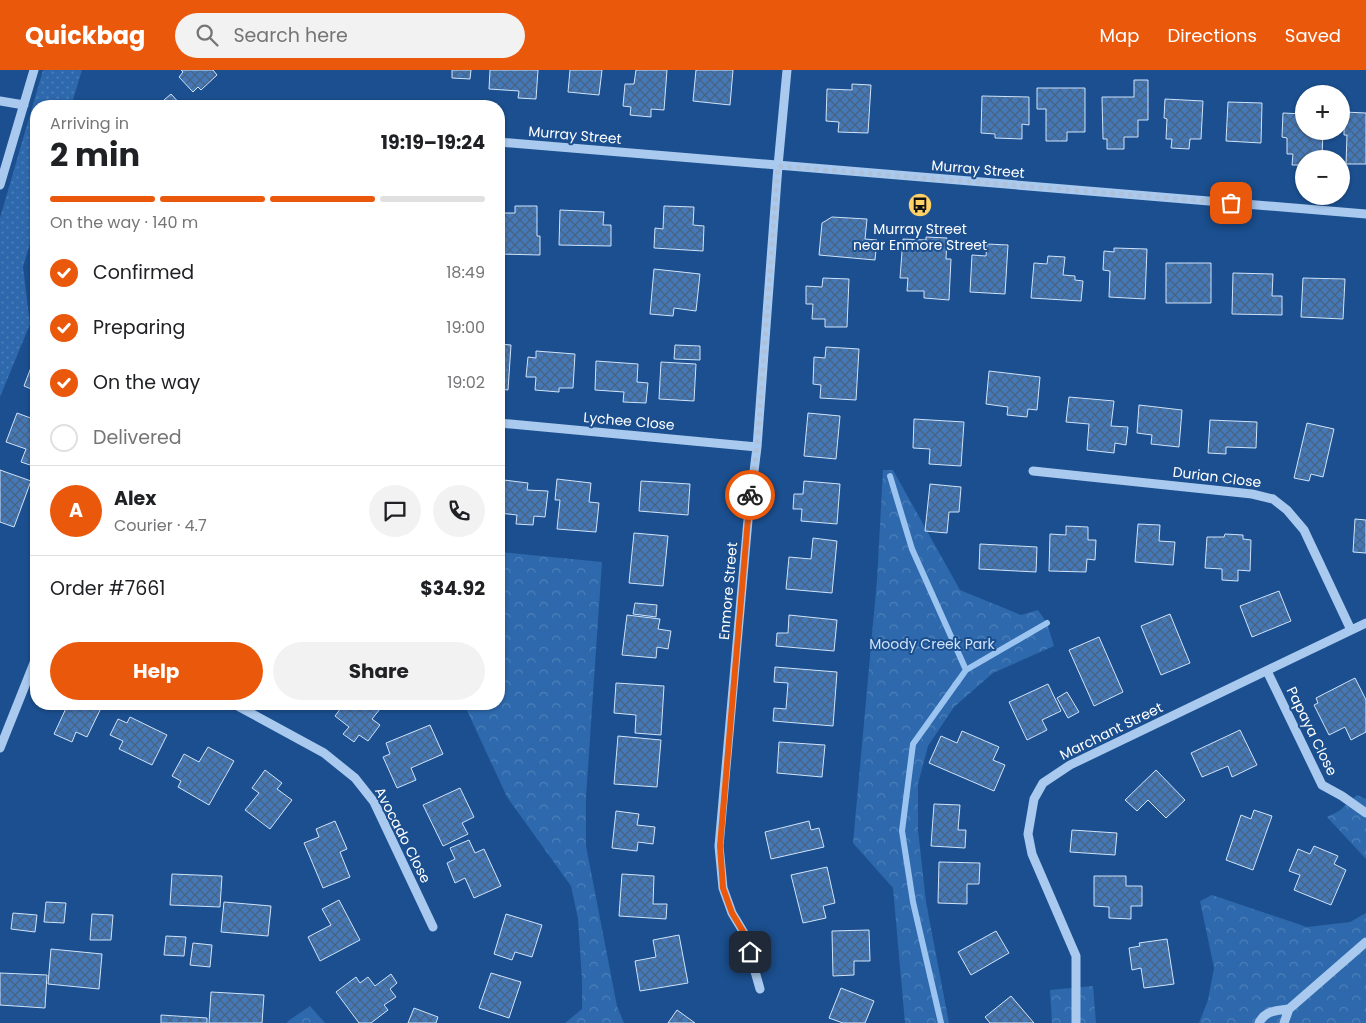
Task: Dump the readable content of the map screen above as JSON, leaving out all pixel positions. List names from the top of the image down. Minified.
{"streets":{"street":["Murray Street","Lychee Close","Durian Close","Enmore Street","Marchant Street","Papaya Close","Avocado Close"]},"crossings":[["Murray Street","Enmore Street"],["Lychee Close","Enmore Street"],["Durian Close","Marchant Street"],["Marchant Street","Papaya Close"]],"parks":["Moody Creek Park"],"places":{"bus stop":["Murray Street near Enmore Street"]},"page":{"header":"Quickbag","search":"Search here","nav":["Map","Directions","Saved"],"map_buttons":["+","−"],"heading":["2 min","Arriving in","19:19–19:24"],"panel":["Alex","Courier · 4.7","Order #7661","$34.92"],"bar":"On the way · 140 m","list":[["Confirmed","18:49"],["Preparing","19:00"],["On the way","19:02"],"Delivered"],"round":"A","buttons":["Help","Share"]}}
